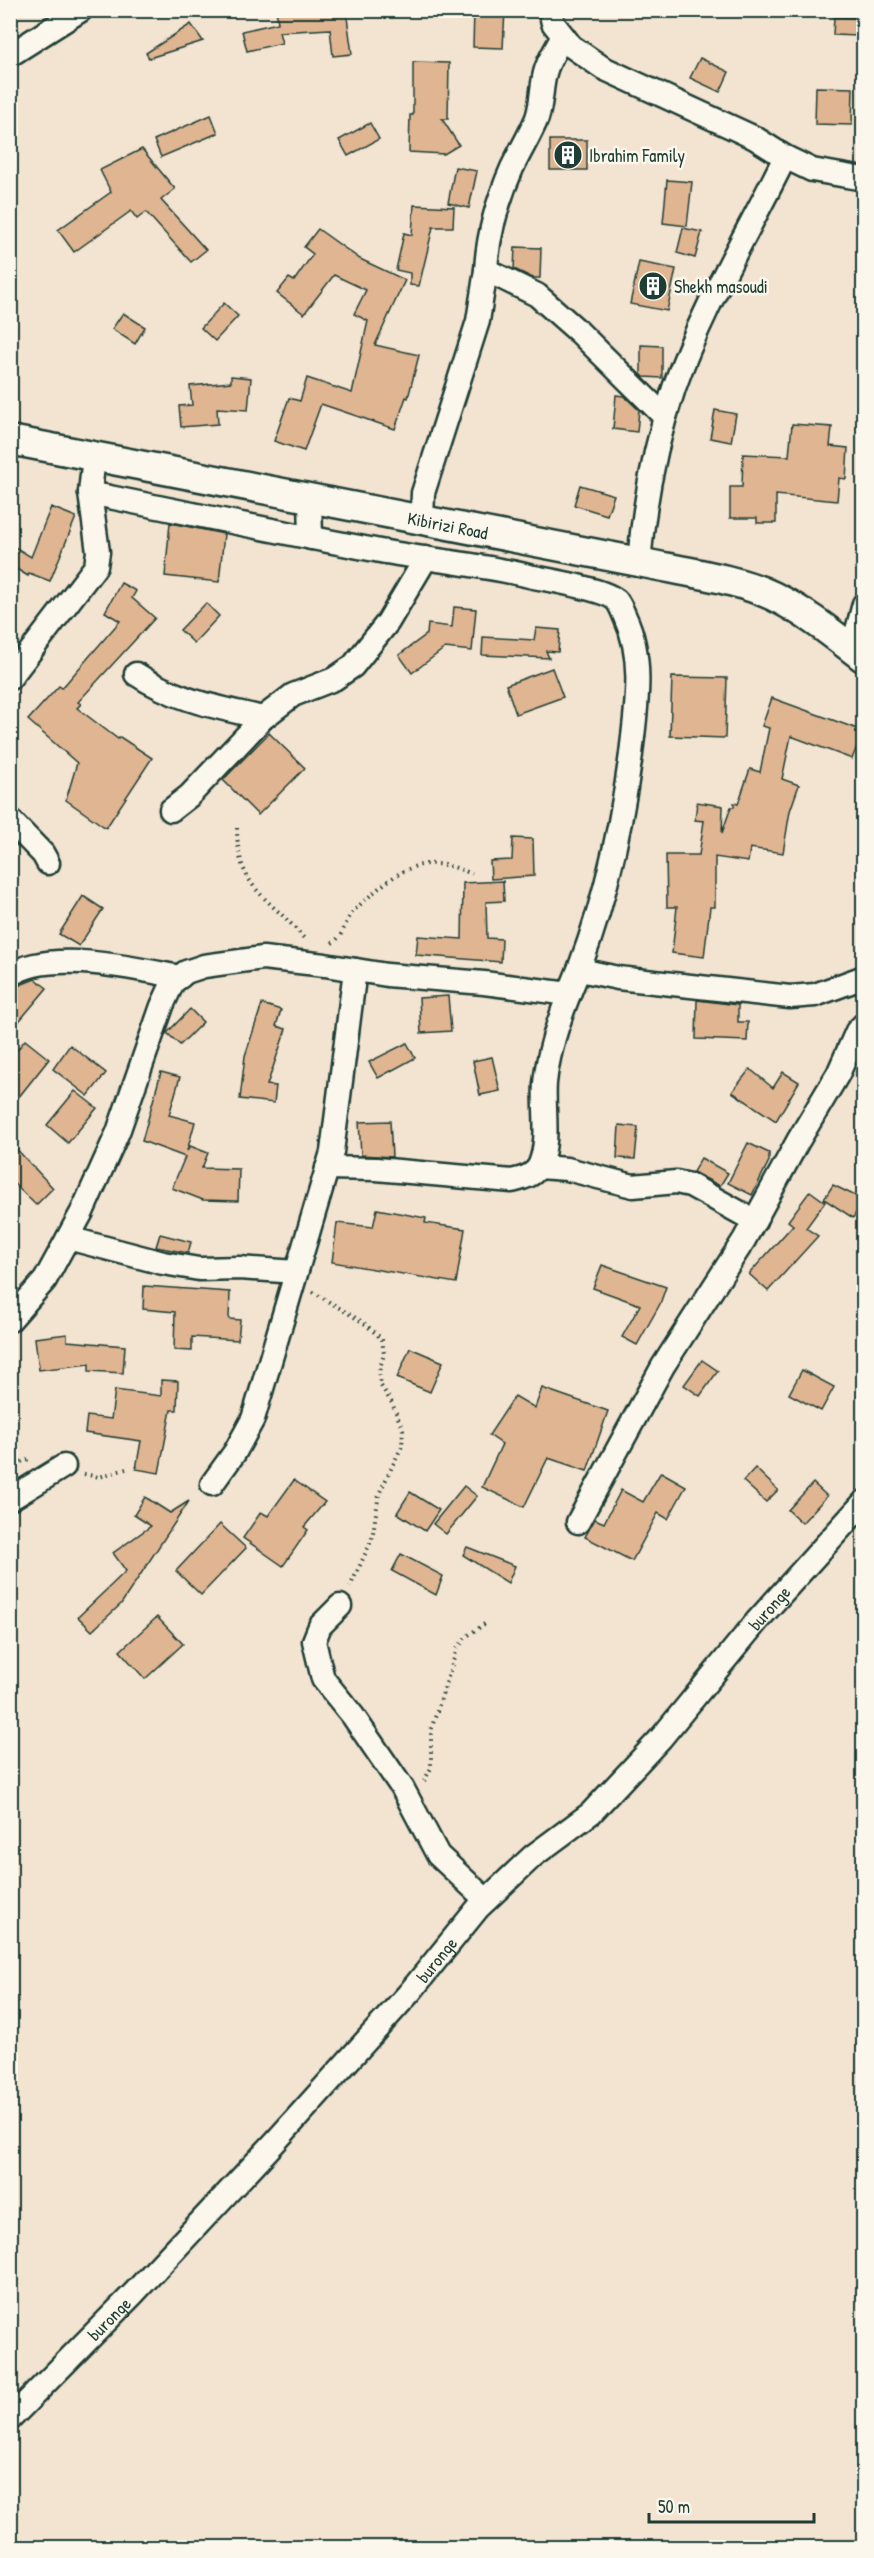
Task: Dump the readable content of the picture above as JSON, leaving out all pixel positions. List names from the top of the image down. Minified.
{"streets":{"street":["Kibirizi Road","buronge"]},"places":{"building":["Ibrahim Family","Shekh masoudi"]},"scale_bar":"50 m"}
